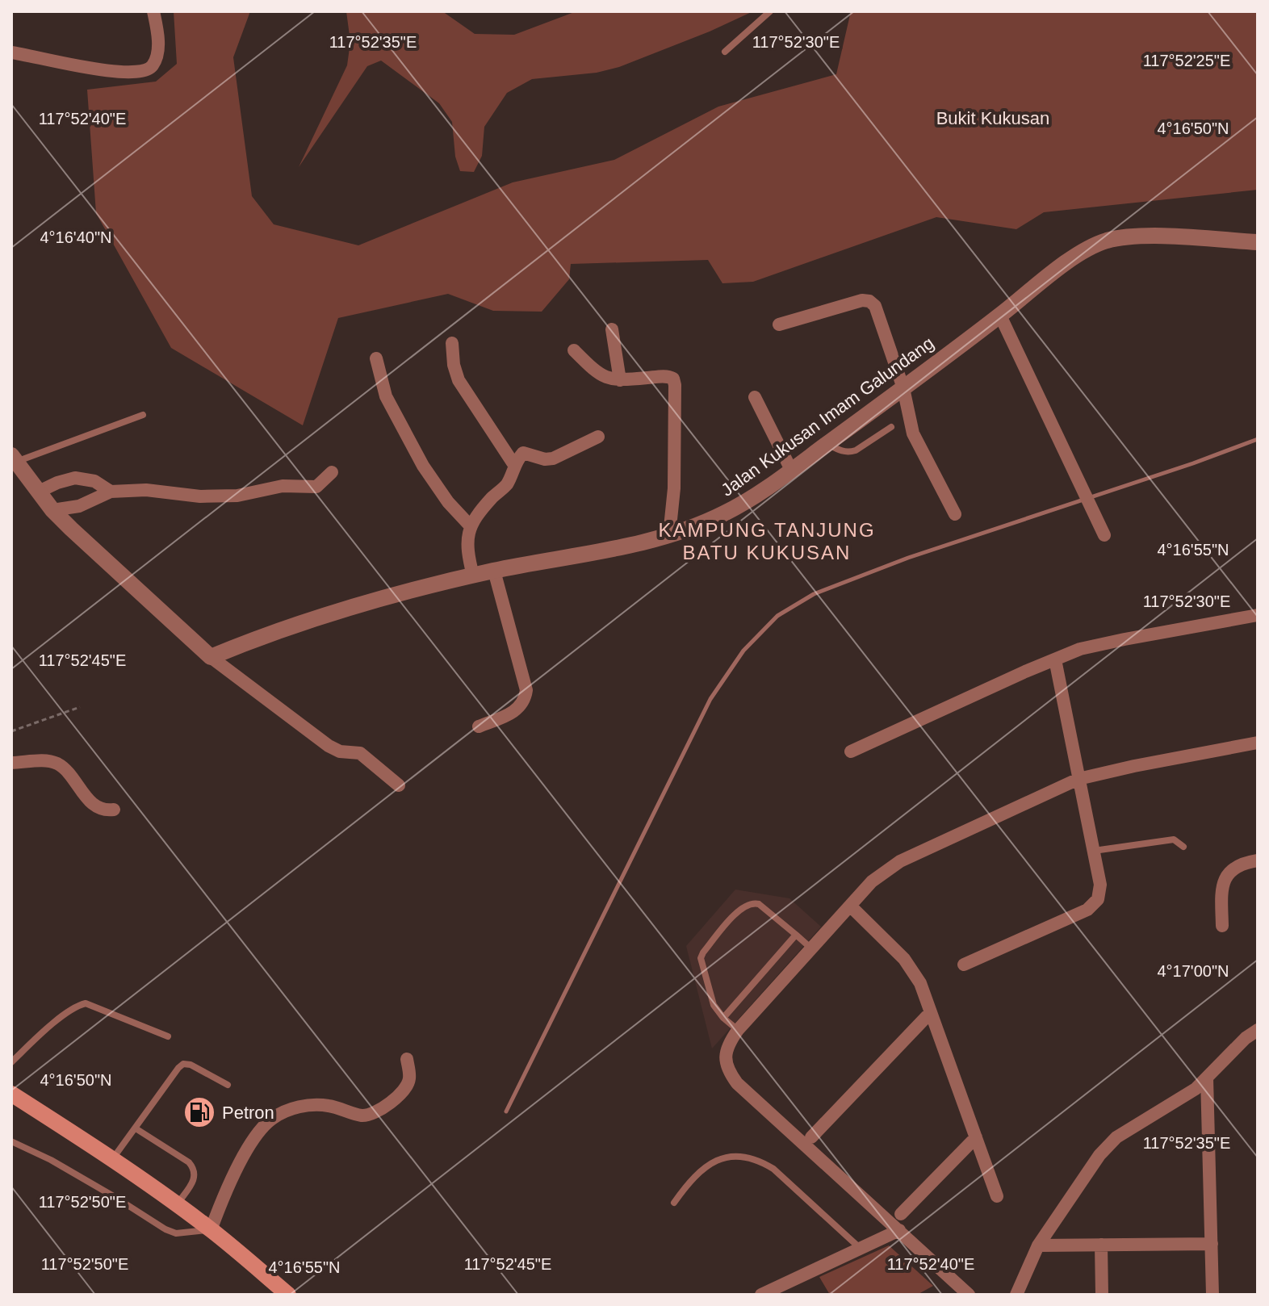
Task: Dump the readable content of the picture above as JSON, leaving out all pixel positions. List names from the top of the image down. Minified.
{"streets":{"street":["Jalan Kukusan Imam Galundang"]},"districts":["KAMPUNG TANJUNG BATU KUKUSAN"],"parks":["Bukit Kukusan"],"places":{"fuel station":["Petron"]},"coordinates":["117°52'35\"E","117°52'30\"E","117°52'25\"E","117°52'40\"E","4°16'50\"N","4°16'40\"N","4°16'55\"N","117°52'45\"E","4°17'00\"N","117°52'50\"E"]}
